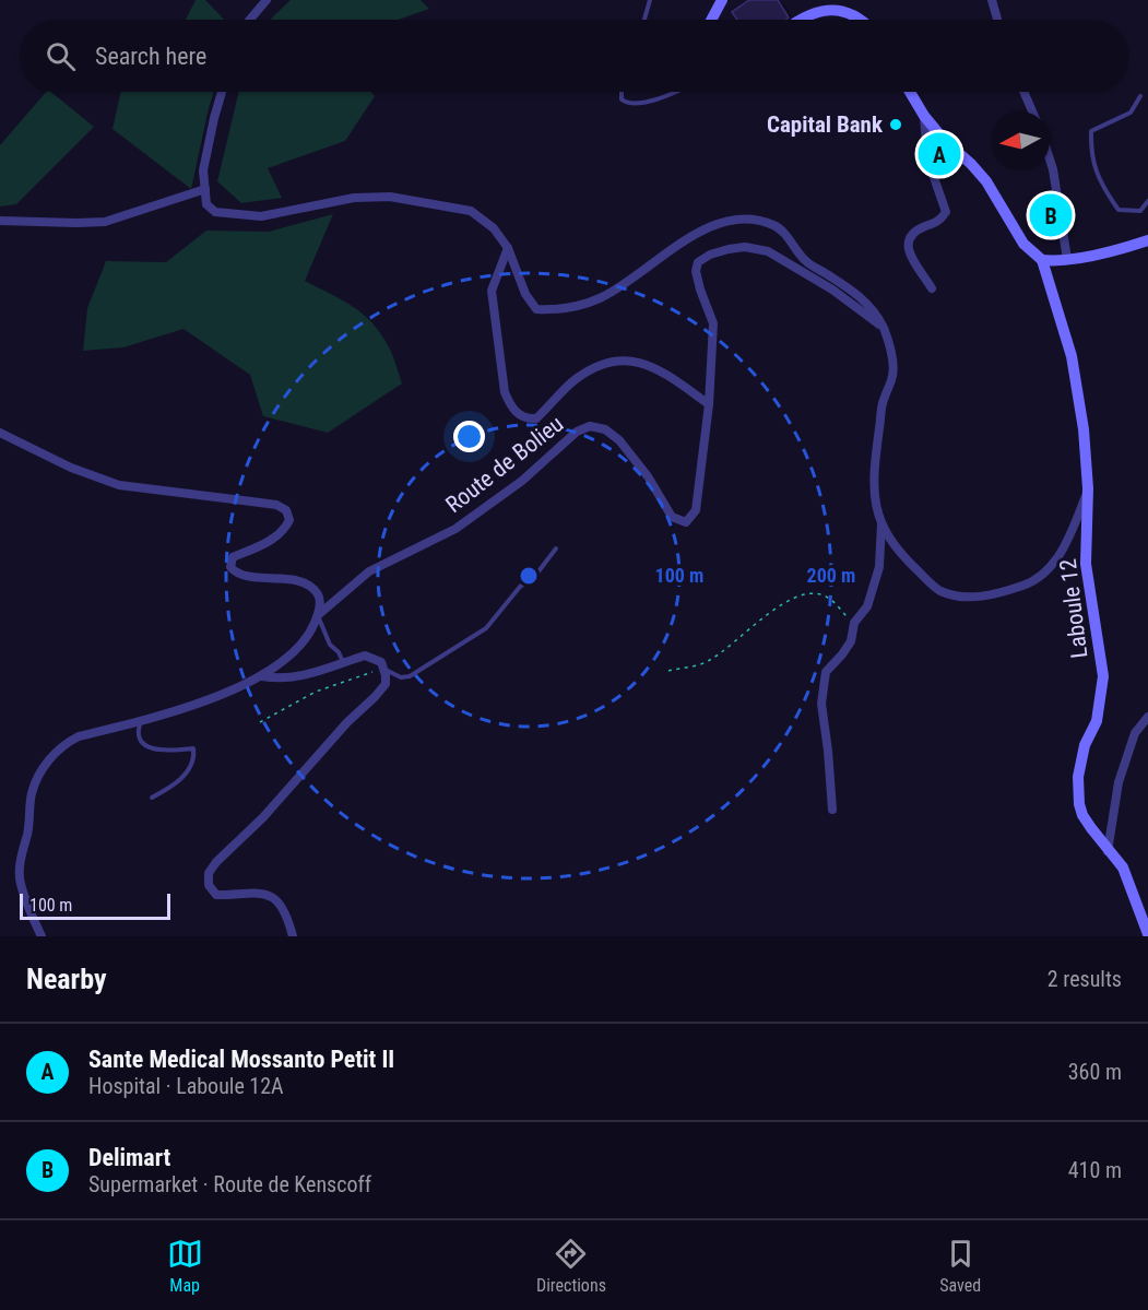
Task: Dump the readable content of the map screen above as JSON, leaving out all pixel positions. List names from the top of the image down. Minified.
{"streets":{"street":["Route de Bolieu","Laboule 12"]},"places":["Capital Bank"],"scale_bar":"100 m","north":"left","page":{"search":"Search here","pins":["A","B"],"scale":"100 m","heading":["Nearby","2 results"],"list":[{"mark":"A","name":"Sante Medical Mossanto Petit II","note":"Hospital · Laboule 12A","value":"360 m"},{"mark":"B","name":"Delimart","note":"Supermarket · Route de Kenscoff","value":"410 m"}],"nav":["Map","Directions","Saved"]},"rings":["100 m","200 m"]}
